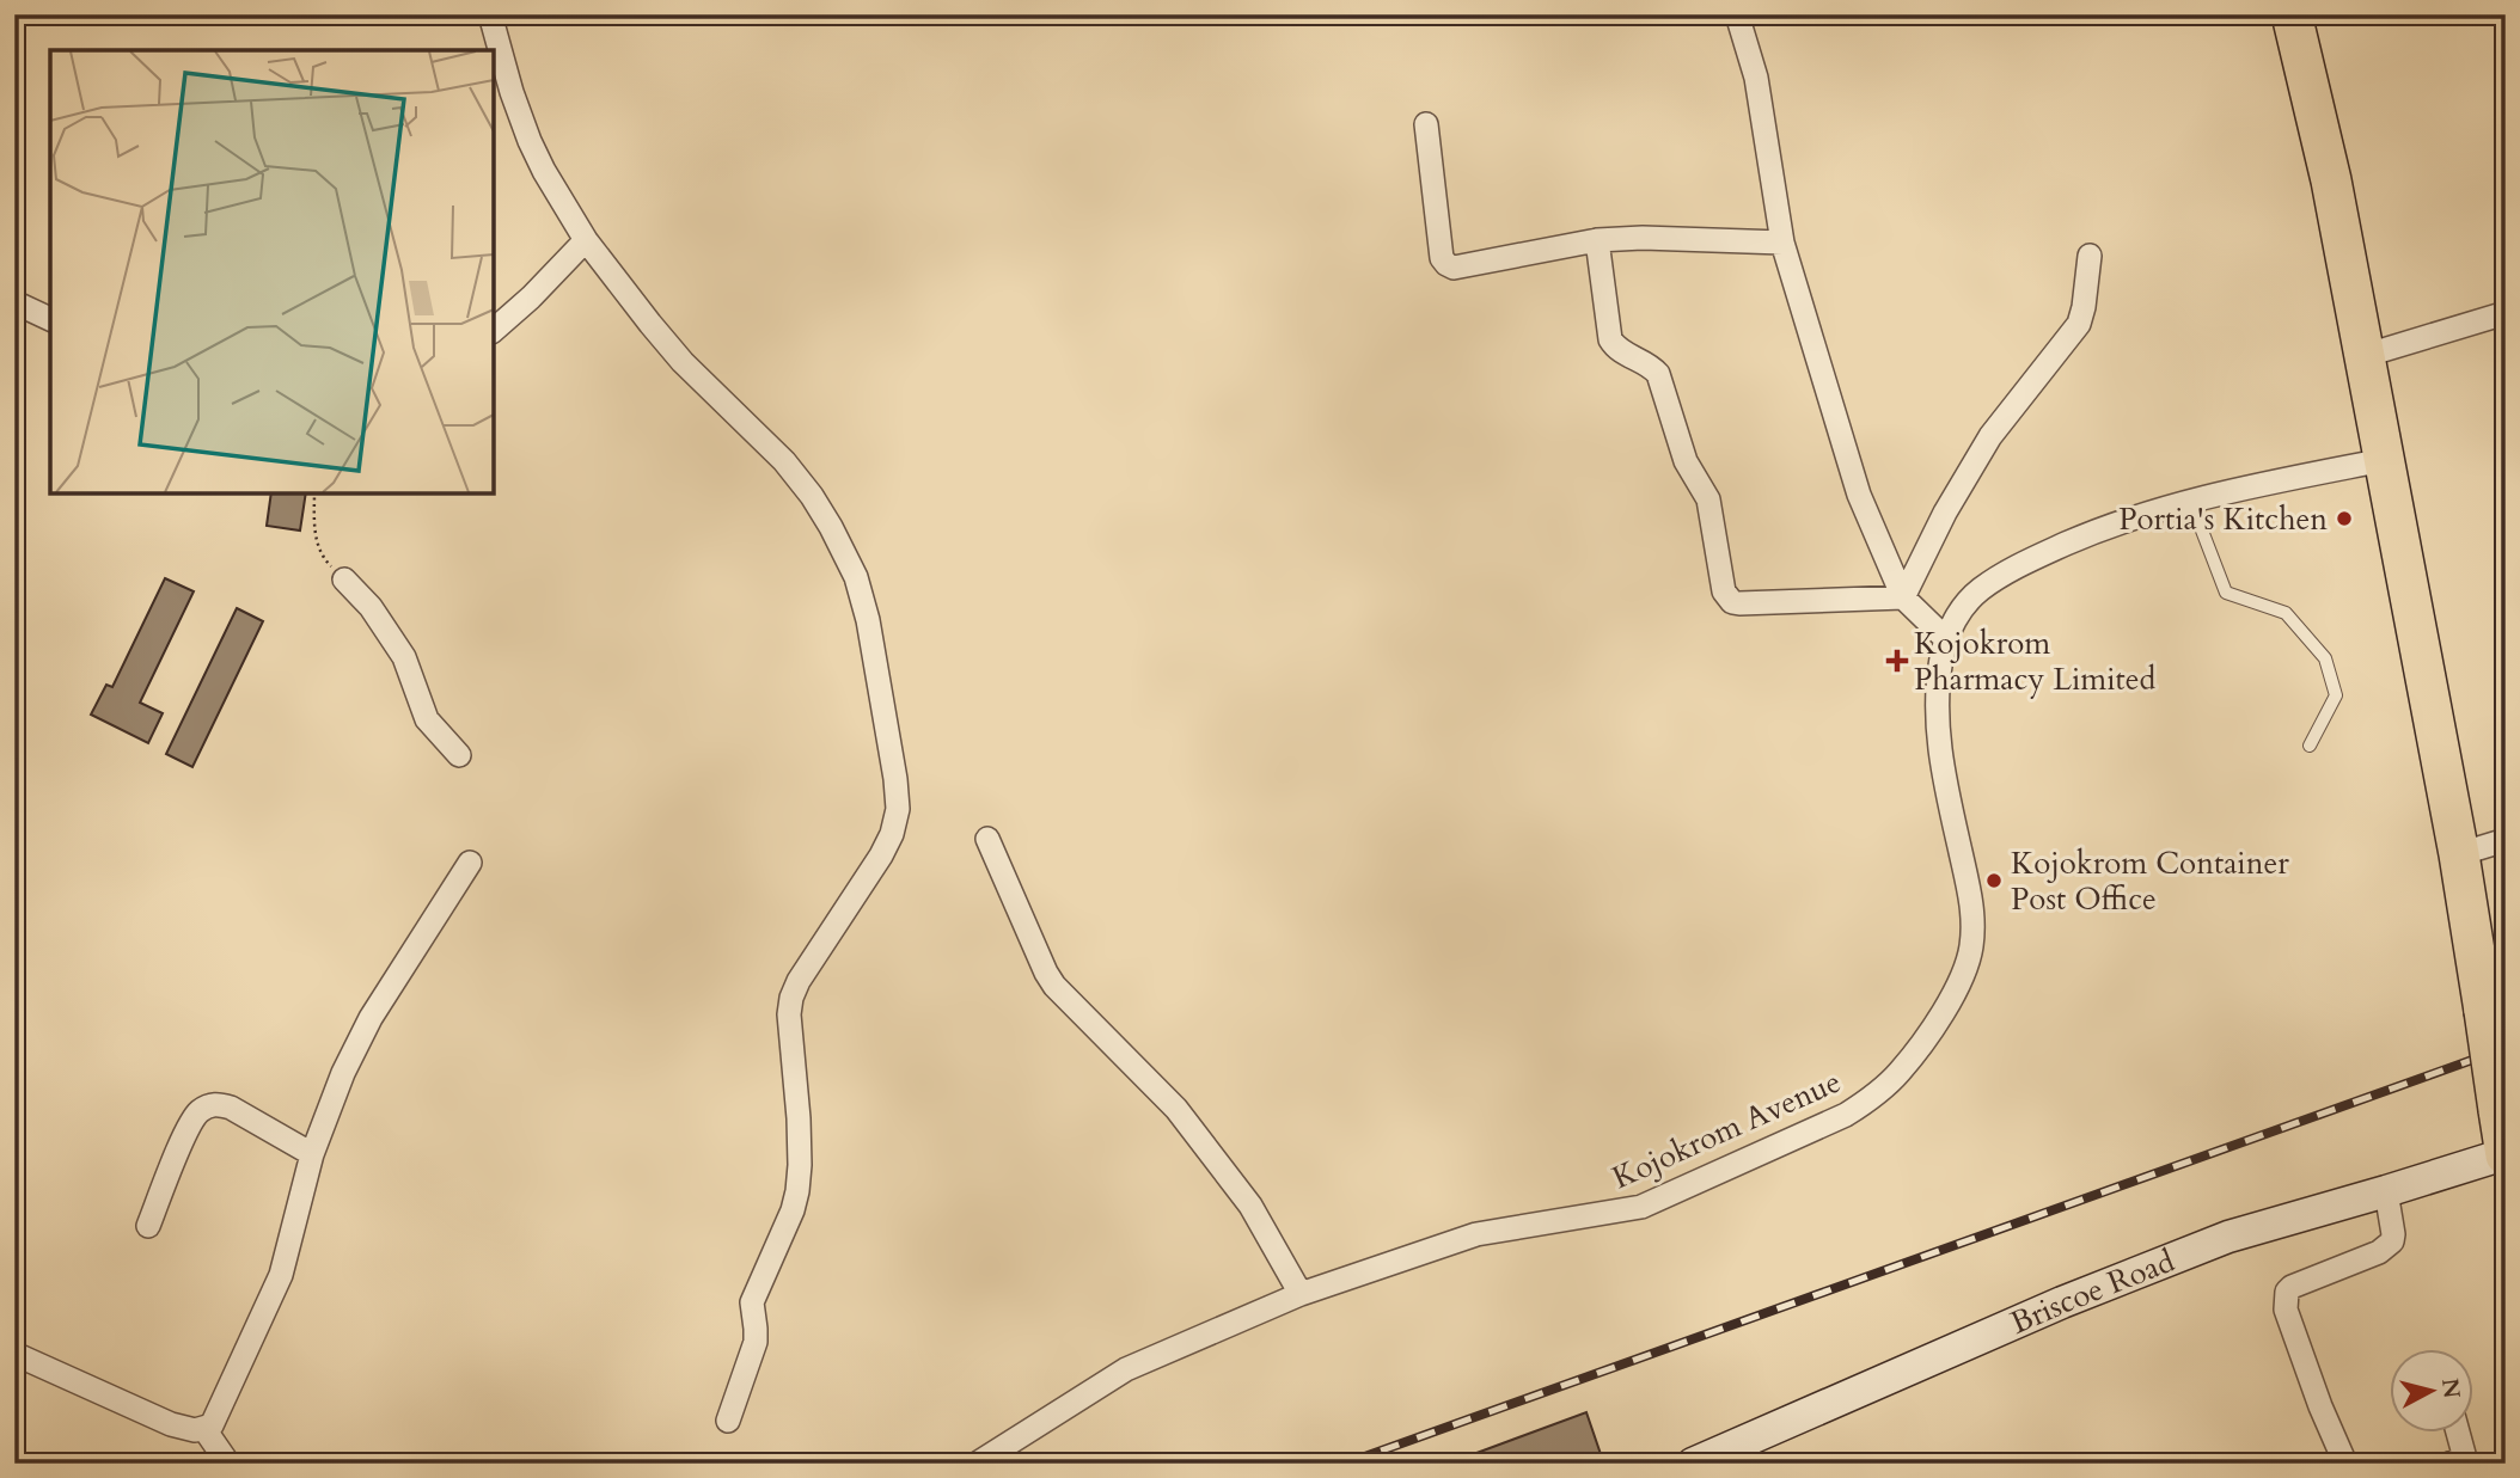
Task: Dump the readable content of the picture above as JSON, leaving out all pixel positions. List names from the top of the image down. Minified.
{"streets":{"street":["Kojokrom Avenue","Briscoe Road"]},"places":{"other":["Portia's Kitchen","Kojokrom Container Post Office"],"health":["Kojokrom Pharmacy Limited"]},"north":"right"}
